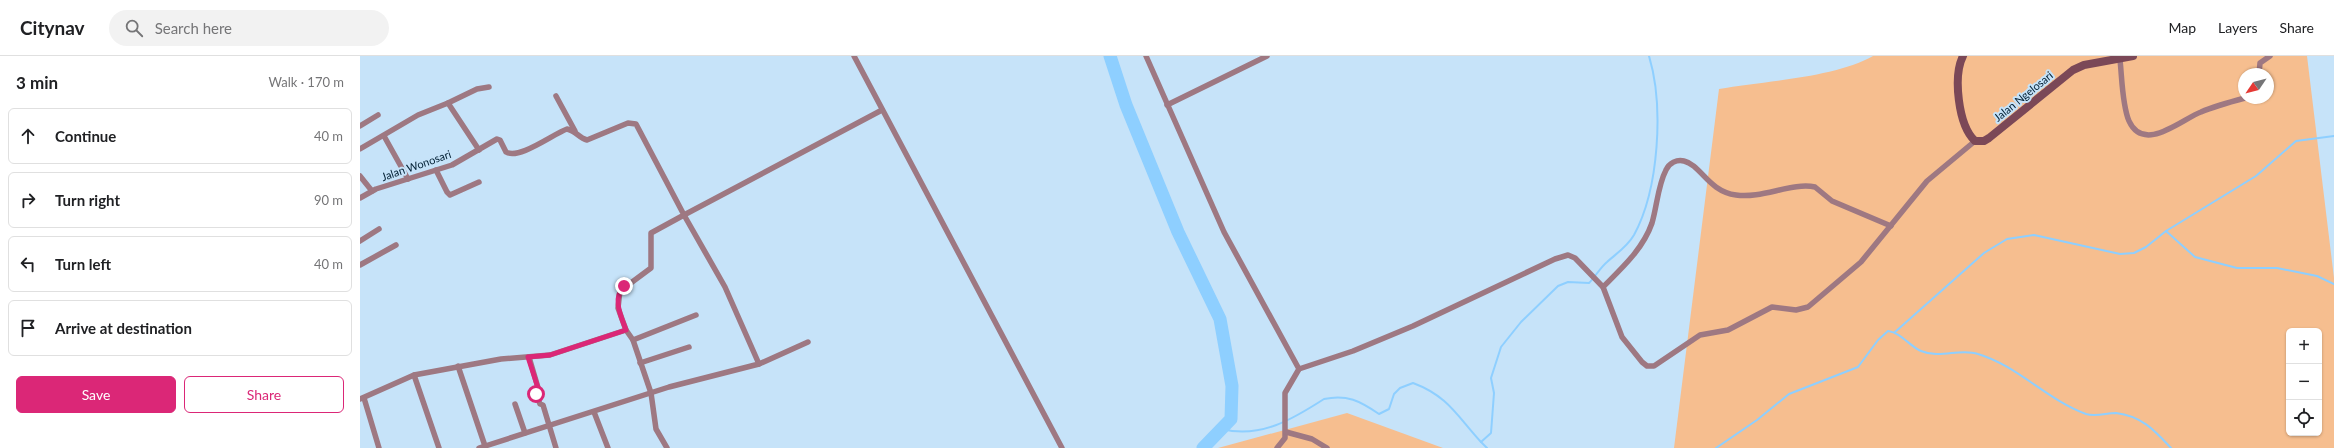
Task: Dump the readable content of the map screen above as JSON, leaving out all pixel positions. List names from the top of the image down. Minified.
{"streets":{"street":["Jalan Ngelosari","Jalan Wonosari"]},"north":"bottom left","page":{"header":"Citynav","search":"Search here","nav":["Map","Layers","Share"],"heading":["3 min","Walk · 170 m"],"list":[["Continue","40 m"],["Turn right","90 m"],["Turn left","40 m"],"Arrive at destination"],"map_buttons":["+","−"],"buttons":["Save","Share"]}}
